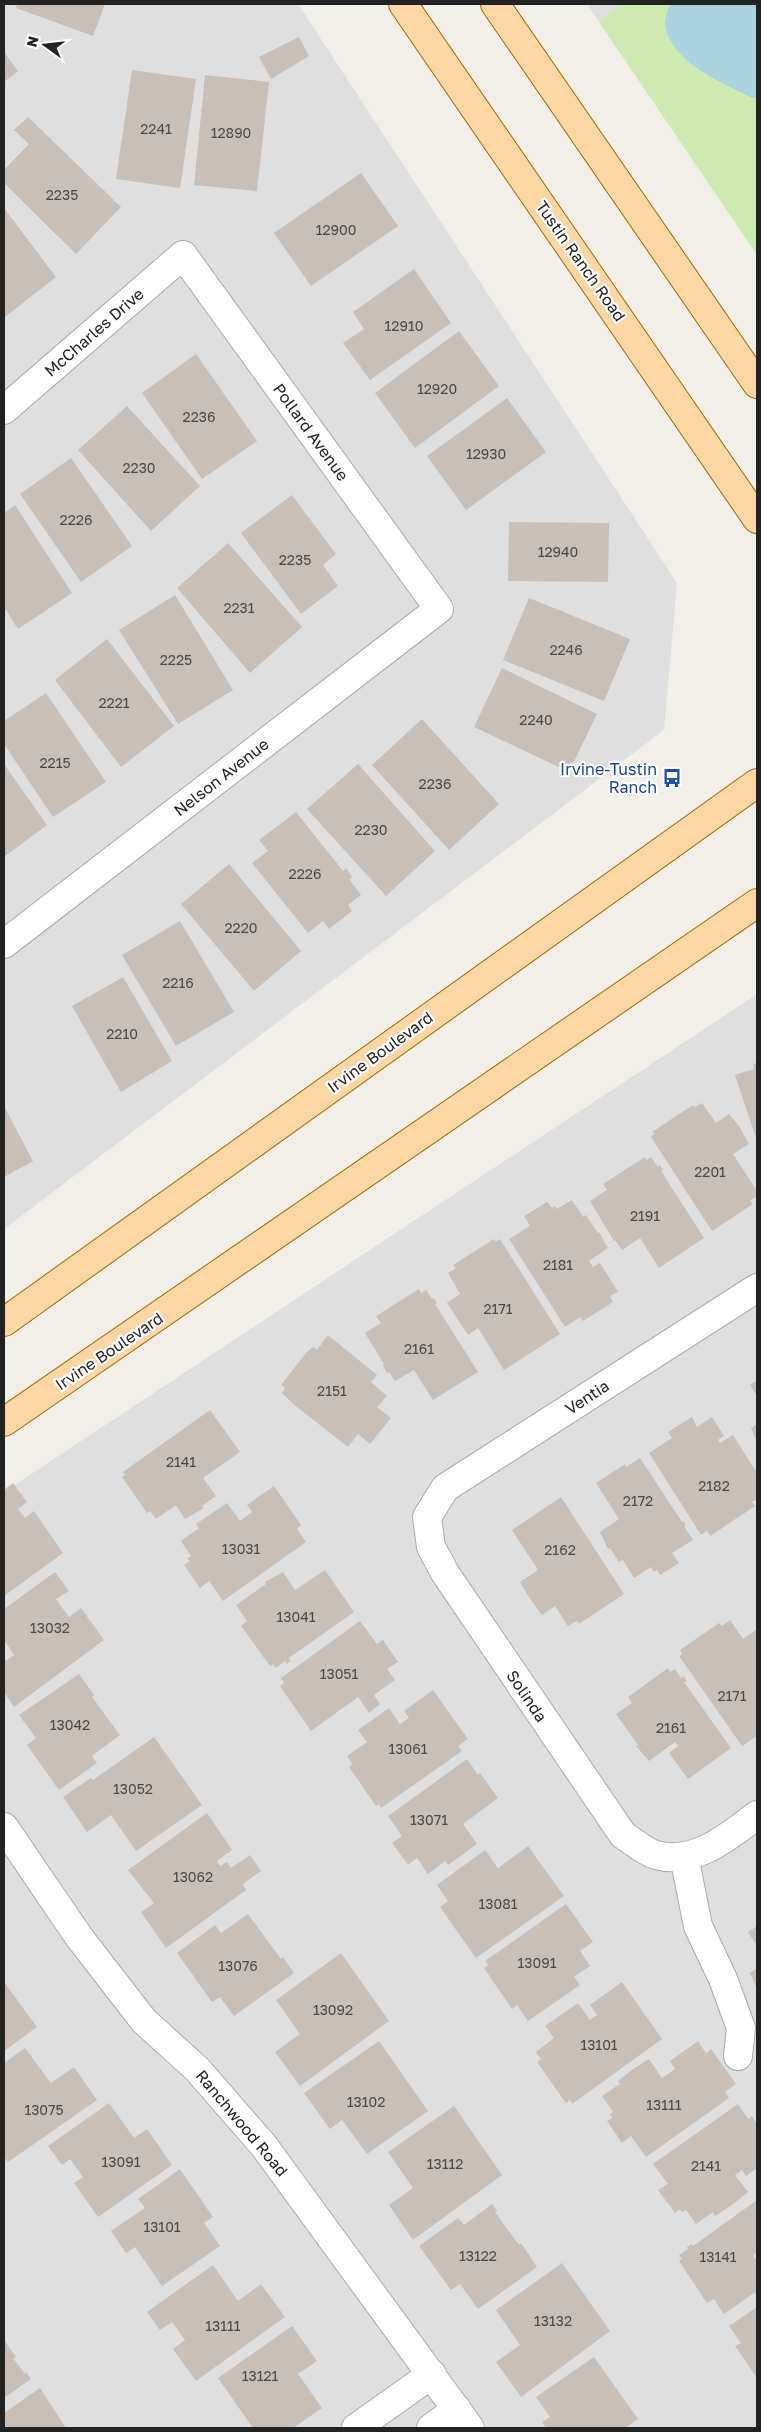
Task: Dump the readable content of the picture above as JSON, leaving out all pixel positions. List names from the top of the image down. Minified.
{"streets":{"main road":["Tustin Ranch Road","Irvine Boulevard"],"street":["McCharles Drive","Pollard Avenue","Nelson Avenue","Ventia","Solinda","Ranchwood Road"]},"crossings":[["McCharles Drive","Pollard Avenue"],["Pollard Avenue","Nelson Avenue"],["Ventia","Solinda"]],"places":{"bus stop":["Irvine-Tustin Ranch"]},"house_numbers":["2241","12890","2235","12900","12910","12920","2236","12930","2230","2226","12940","2235","2231","2246","2225","2221","2240","2215","2236","2230","2226","2220","2216","2210","2201","2191","2181","2171","2161","2151","2141","2182","2172","13031","2162","13041","13032","13051","2171","13042","2161","13061","13052","13071","13062","13081","13091","13076","13092","13101","13102","13111","13075","13091","13112","2141","13101","13122","13141","13132","13111","13121"],"north":"left"}
